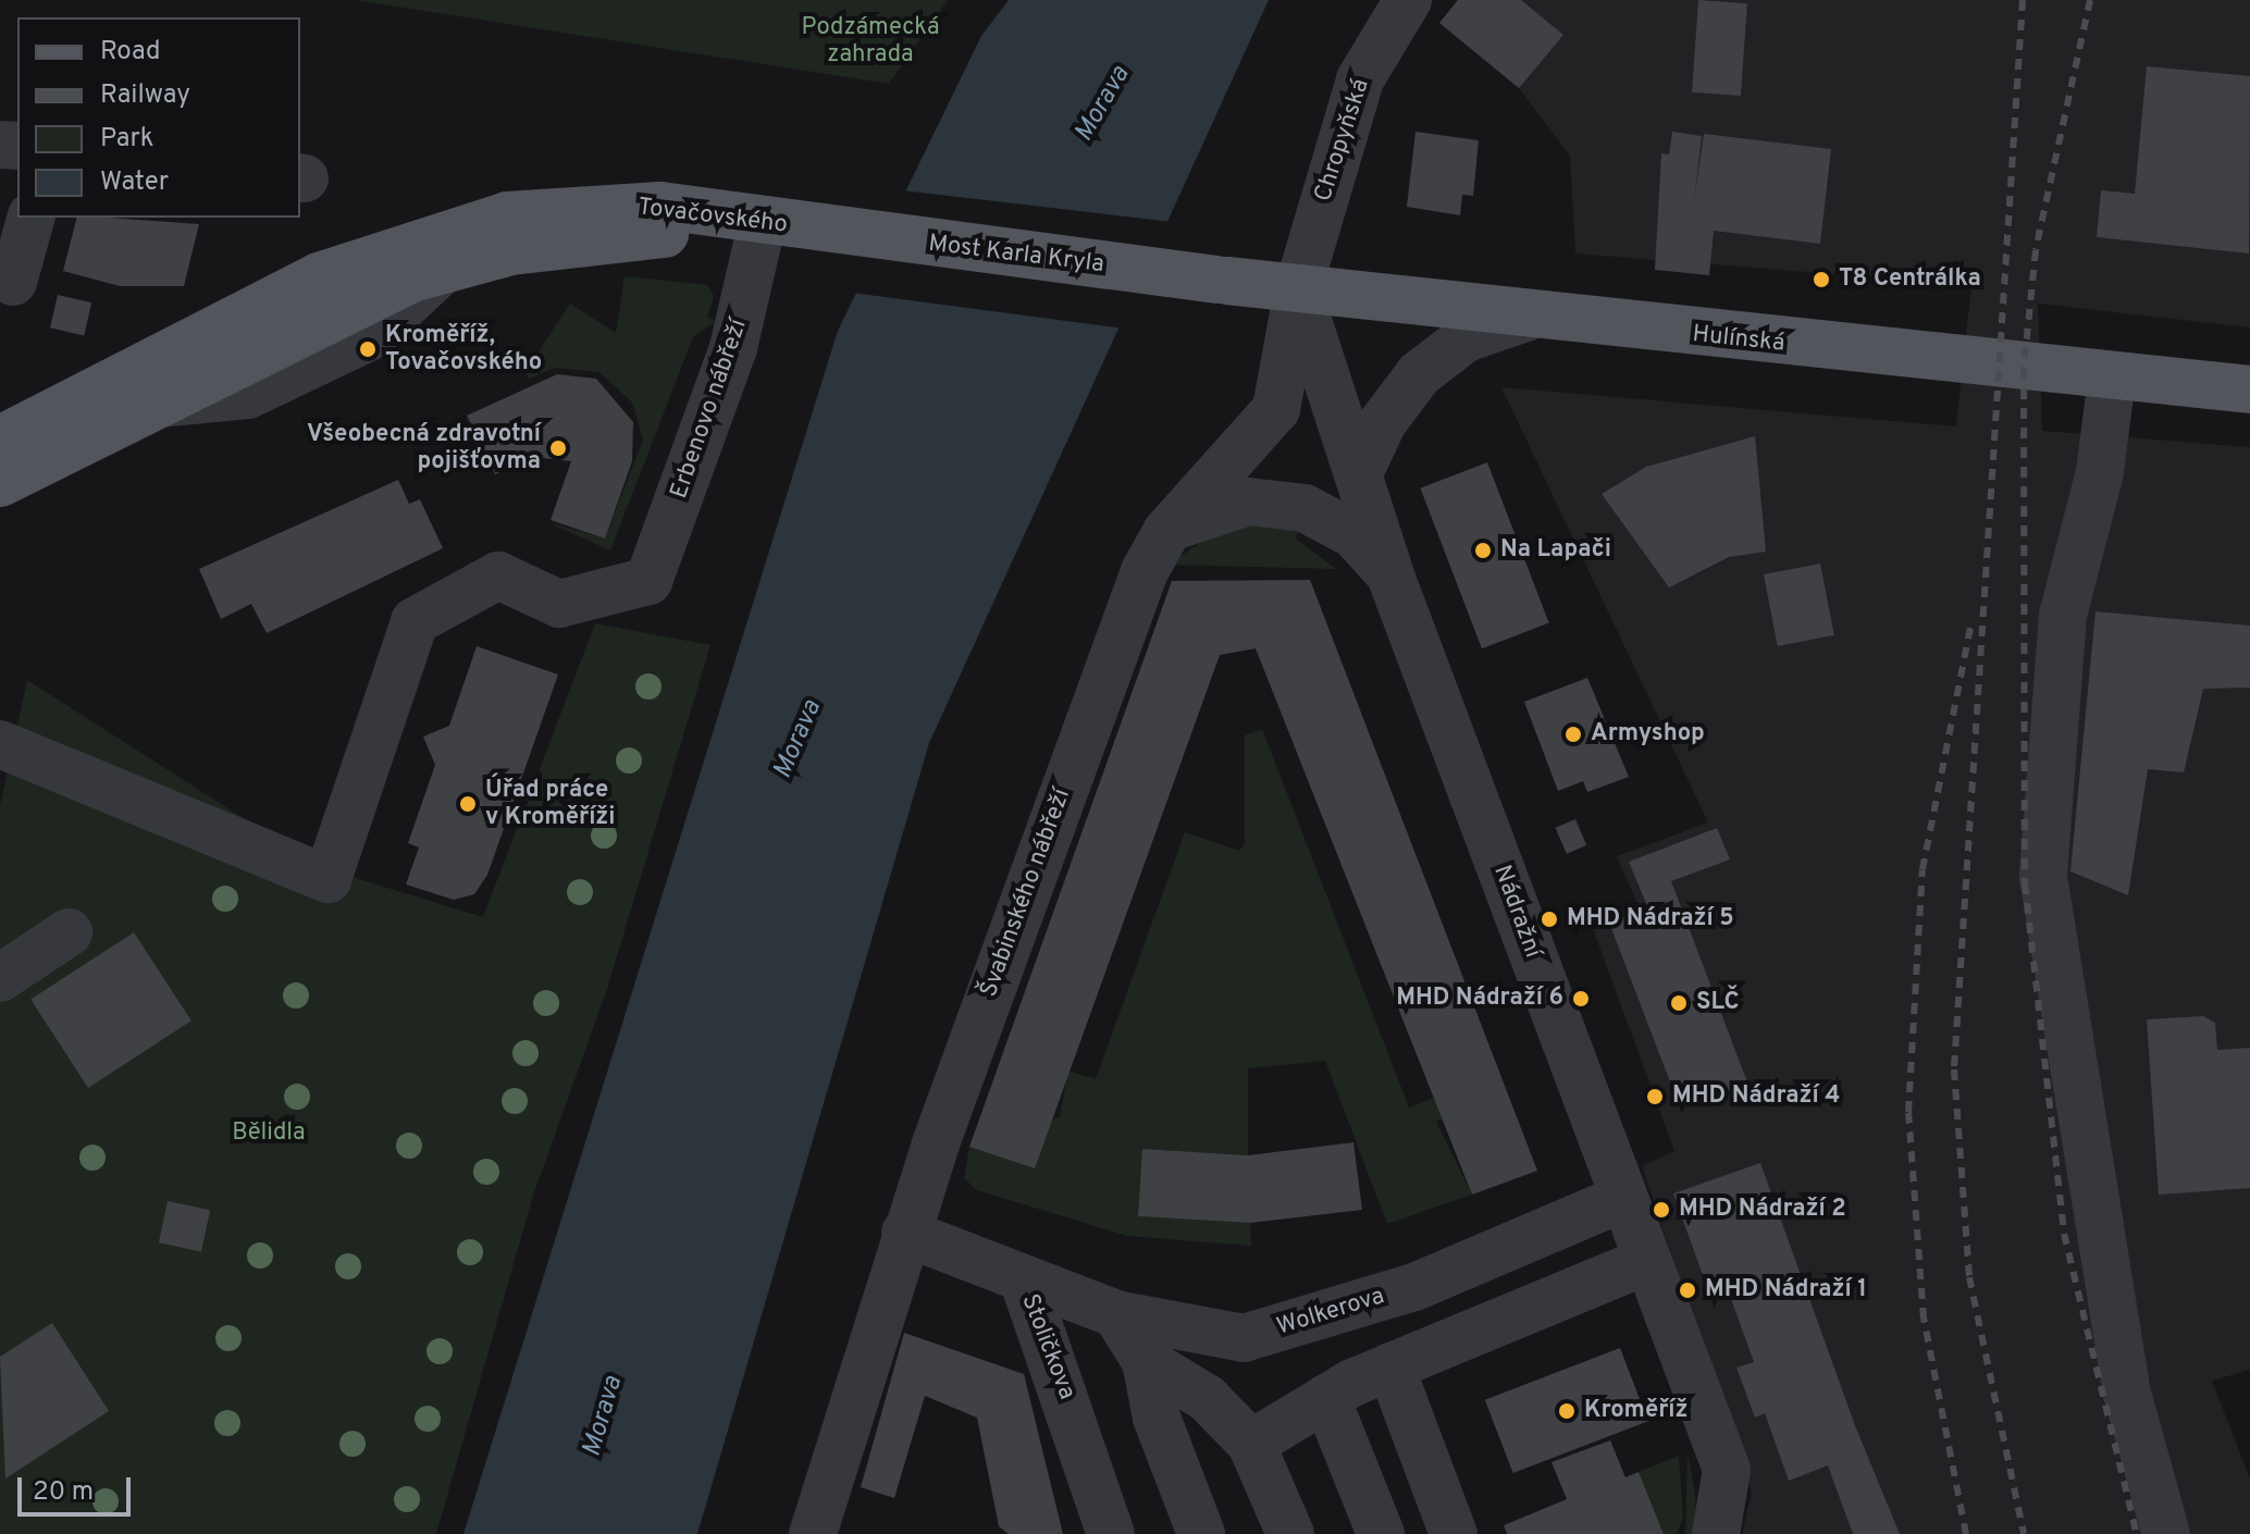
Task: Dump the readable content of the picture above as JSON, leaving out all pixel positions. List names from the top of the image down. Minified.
{"streets":{"main road":["Tovačovského","Most Karla Kryla","Hulínská"],"street":["Chropyňská","Erbenovo nábřeží","Švabinského nábřeží","Nádražní","Wolkerova","Stoličkova"]},"crossings":[["Chropyňská","Hulínská"],["Chropyňská","Švabinského nábřeží"],["Chropyňská","Nádražní"],["Tovačovského","Most Karla Kryla"],["Tovačovského","Erbenovo nábřeží"],["Most Karla Kryla","Hulínská"],["Hulínská","Švabinského nábřeží"],["Hulínská","Nádražní"],["Švabinského nábřeží","Nádražní"],["Švabinského nábřeží","Stoličkova"],["Nádražní","Wolkerova"],["Wolkerova","Stoličkova"]],"water":["Morava"],"parks":["Podzámecká zahrada","Bělidla"],"places":["T8 Centrálka","Kroměříž, Tovačovského","Všeobecná zdravotní pojišťovma","Na Lapači","Armyshop","Úřad práce v Kroměříži","MHD Nádraží 5","MHD Nádraží 6","SLČ","MHD Nádraží 4","MHD Nádraží 2","MHD Nádraží 1","Kroměříž"],"legend":["Road","Railway","Park","Water"],"scale_bar":"20 m"}
